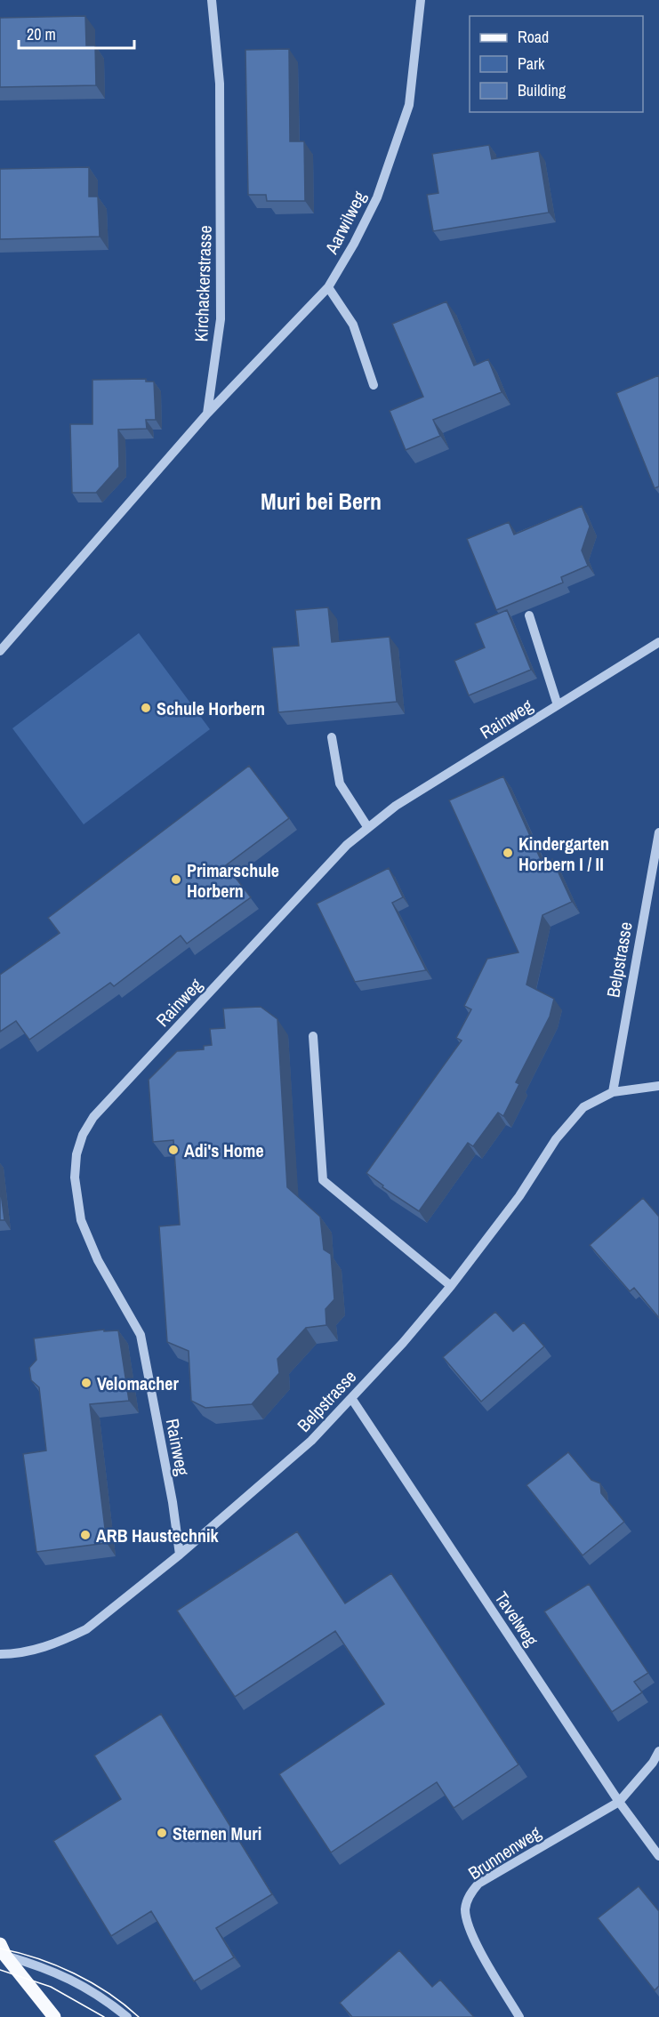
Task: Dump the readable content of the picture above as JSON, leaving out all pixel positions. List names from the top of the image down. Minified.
{"streets":{"street":["Aarwilweg","Kirchackerstrasse","Rainweg","Belpstrasse","Tavelweg","Brunnenweg"]},"crossings":[["Aarwilweg","Kirchackerstrasse"],["Rainweg","Belpstrasse"],["Belpstrasse","Tavelweg"],["Tavelweg","Brunnenweg"]],"districts":["Muri bei Bern"],"places":["Schule Horbern","Kindergarten Horbern I / II","Primarschule Horbern","Adi's Home","Velomacher","ARB Haustechnik","Sternen Muri"],"legend":["Road","Park","Building"],"scale_bar":"20 m"}
